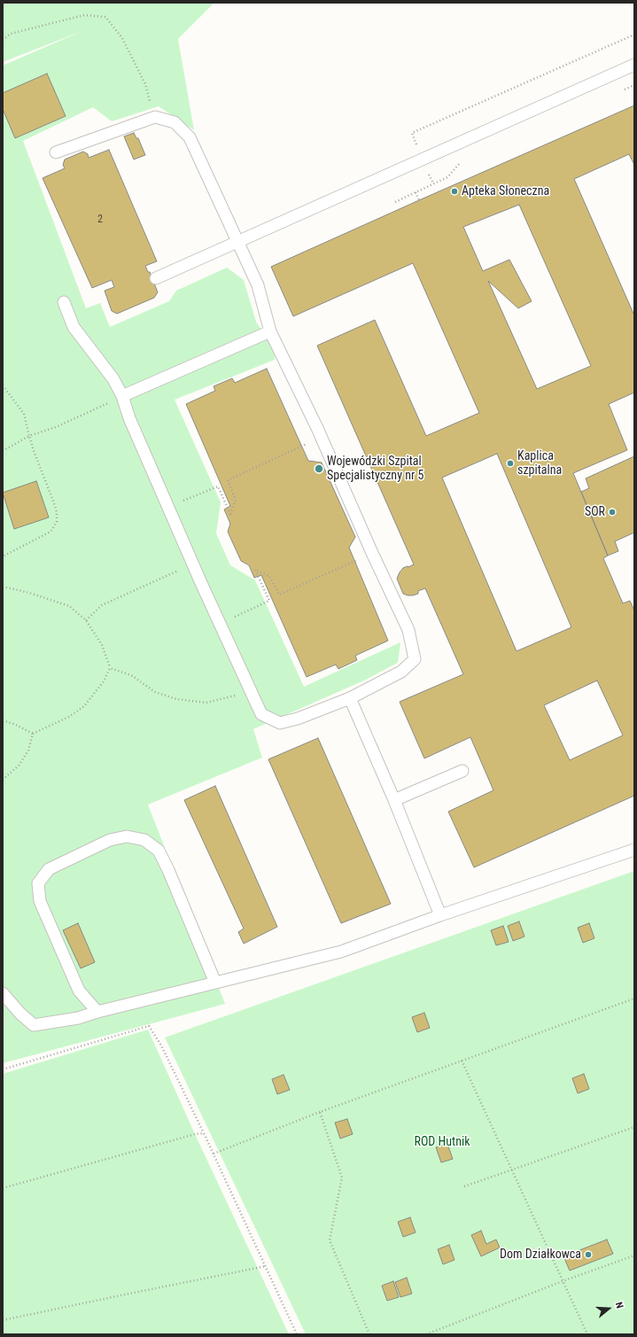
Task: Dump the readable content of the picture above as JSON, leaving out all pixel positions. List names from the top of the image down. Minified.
{"parks":["ROD Hutnik"],"places":["Apteka Słoneczna","Kaplica szpitalna","Wojewódzki Szpital Specjalistyczny nr 5","SOR","Dom Działkowca"],"house_numbers":["2"],"north":"right"}
